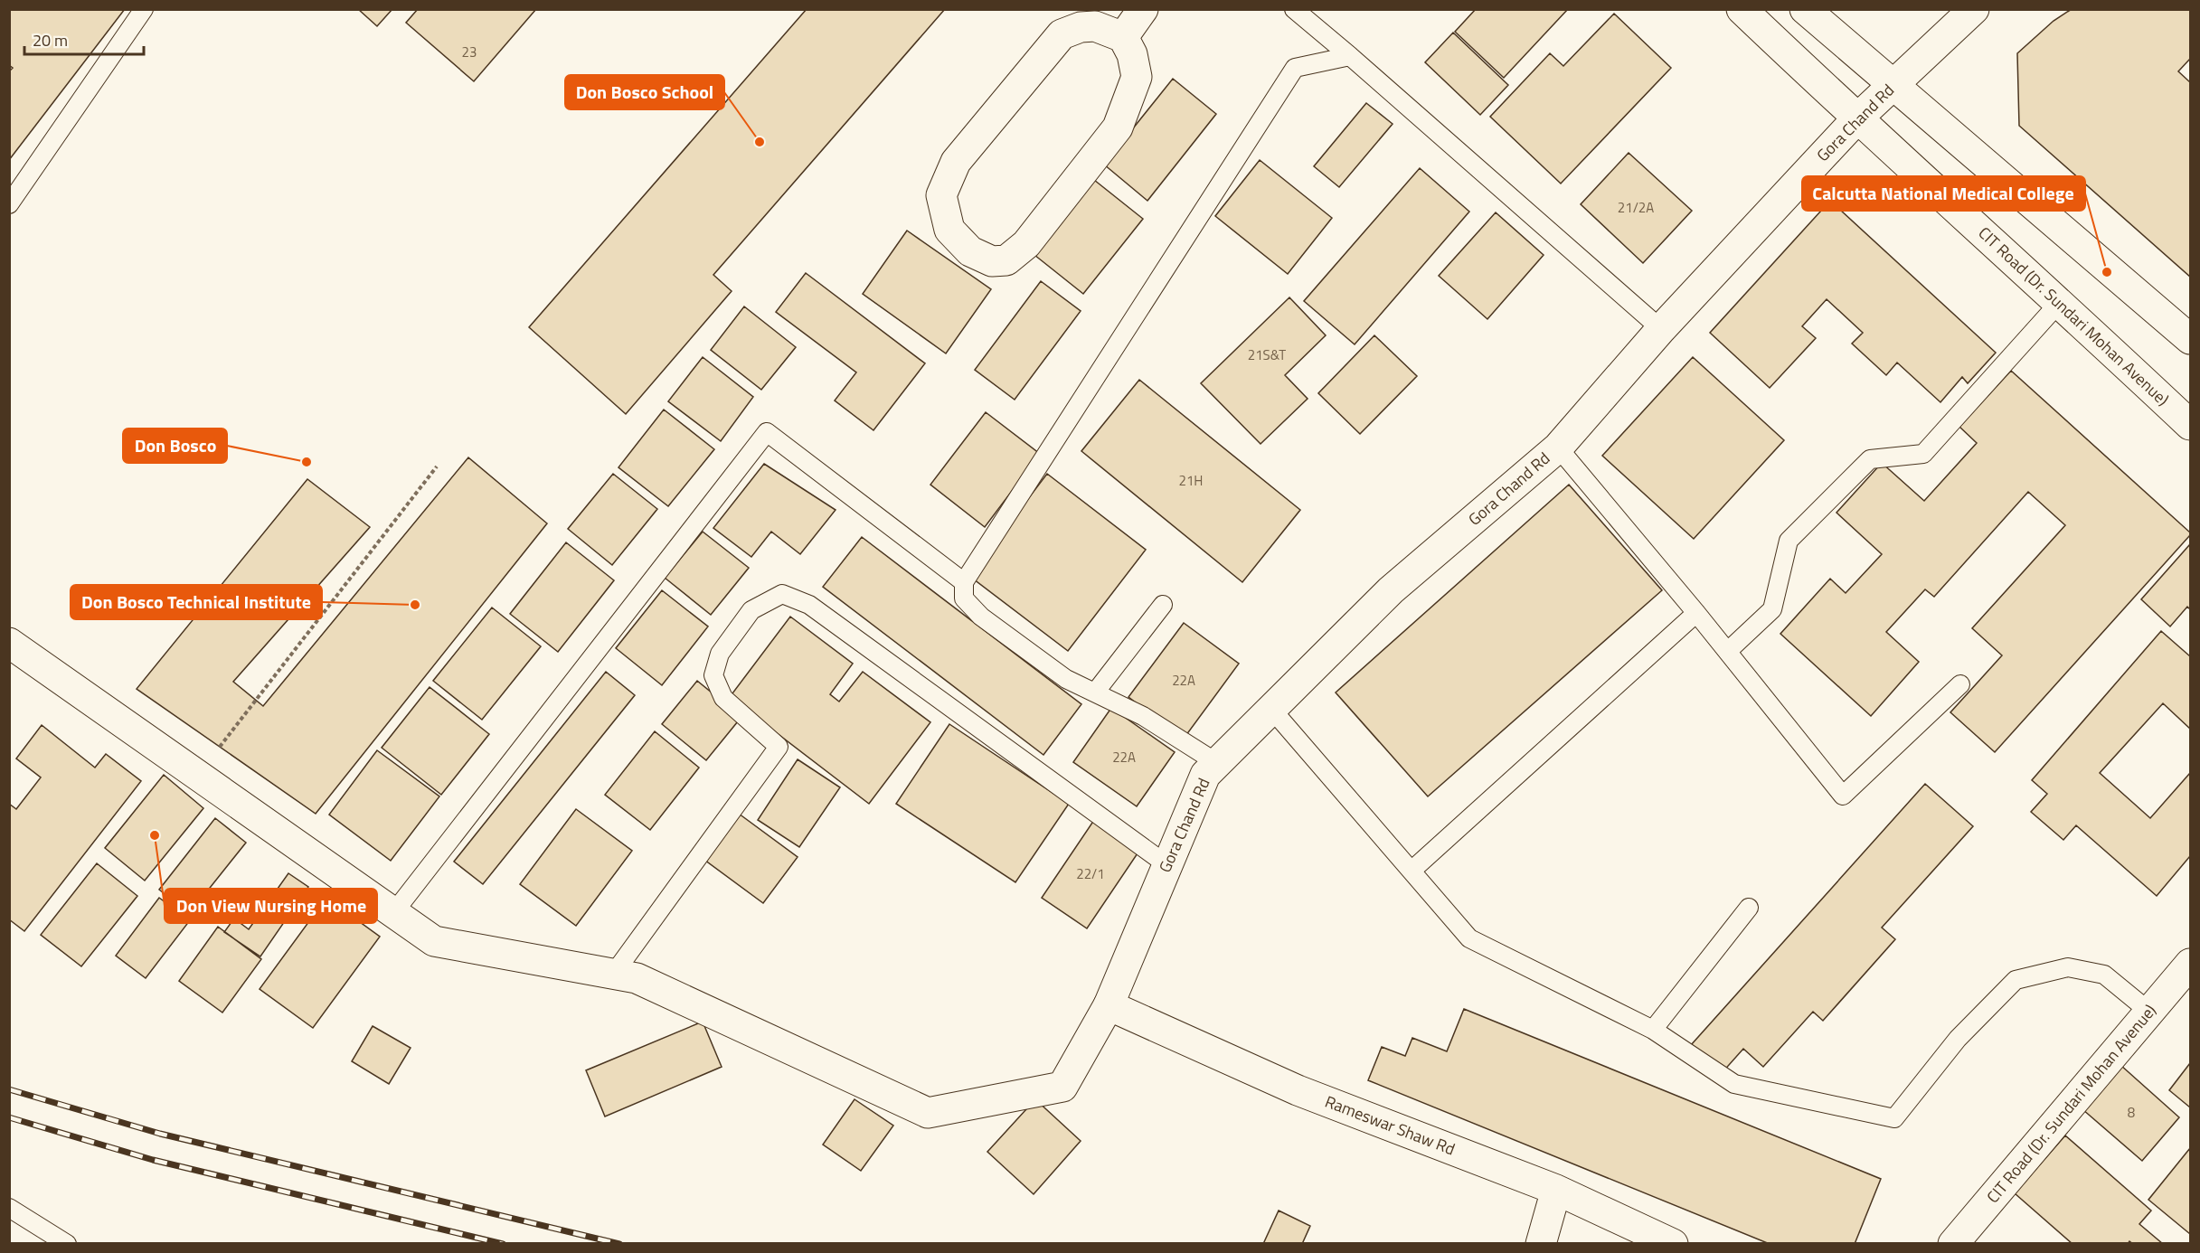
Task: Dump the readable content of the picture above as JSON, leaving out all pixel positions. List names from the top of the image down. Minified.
{"streets":{"street":["Gora Chand Rd","CIT Road (Dr. Sundari Mohan Avenue)","Rameswar Shaw Rd"]},"crossings":[["Gora Chand Rd","CIT Road (Dr. Sundari Mohan Avenue)"],["Gora Chand Rd","Rameswar Shaw Rd"]],"places":["Don Bosco School","Calcutta National Medical College","Don Bosco","Don Bosco Technical Institute","Don View Nursing Home"],"house_numbers":["23","21/2A","21S&T","21H","22A","22A","22/1","8"],"scale_bar":"20 m"}
